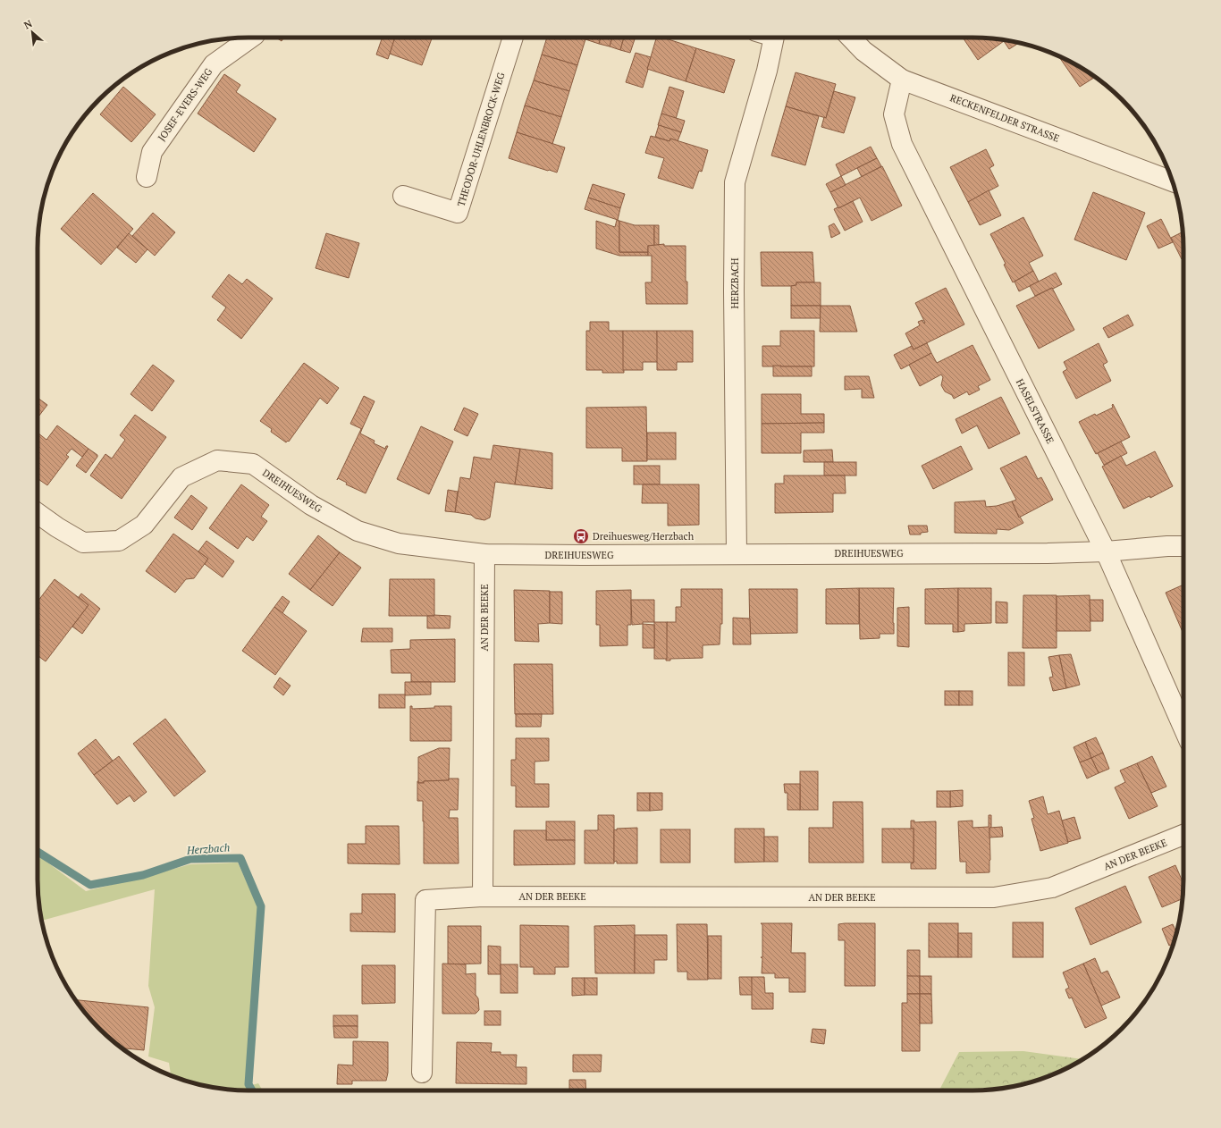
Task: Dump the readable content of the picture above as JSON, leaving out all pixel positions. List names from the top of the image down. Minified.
{"streets":{"street":["JOSEF-EVERS-WEG","RECKENFELDER STRASSE","THEODOR-UHLENBROCK-WEG","HERZBACH","HASELSTRASSE","DREIHUESWEG","AN DER BEEKE"]},"crossings":[["RECKENFELDER STRASSE","HASELSTRASSE"],["HERZBACH","DREIHUESWEG"],["HASELSTRASSE","DREIHUESWEG"],["DREIHUESWEG","AN DER BEEKE"]],"water":["Herzbach"],"places":{"bus stop":["Dreihuesweg/Herzbach"]},"north":"top left"}
